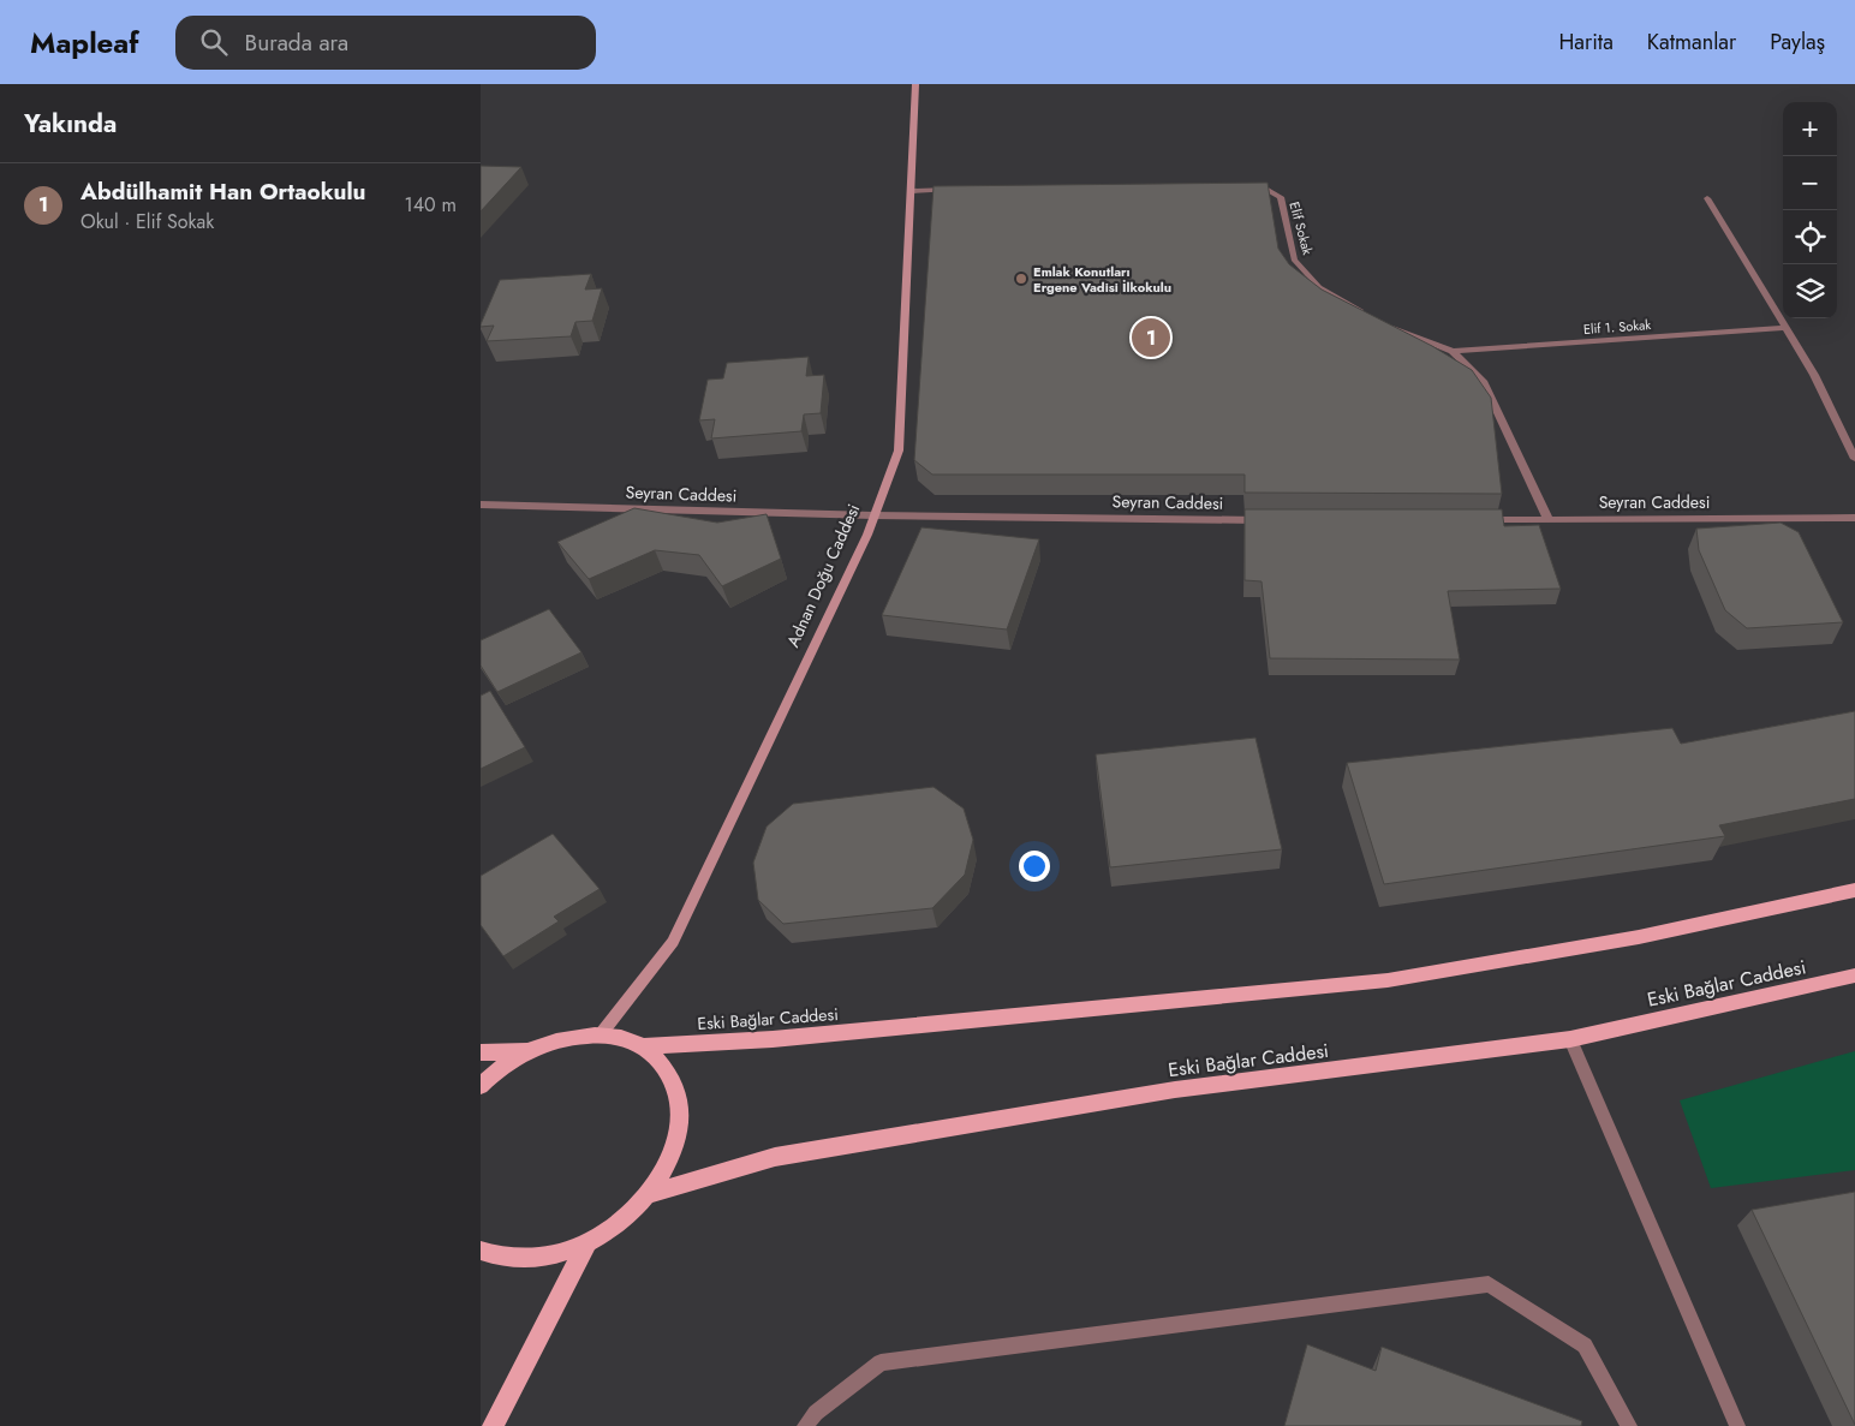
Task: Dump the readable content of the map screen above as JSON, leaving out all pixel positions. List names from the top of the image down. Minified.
{"streets":{"main road":["Eski Bağlar Caddesi"],"street":["Elif Sokak","Elif 1. Sokak","Seyran Caddesi","Adnan Doğu Caddesi"]},"crossings":[["Seyran Caddesi","Adnan Doğu Caddesi"]],"places":["Emlak Konutları Ergene Vadisi İlkokulu"],"page":{"header":"Mapleaf","search":"Burada ara","nav":["Harita","Katmanlar","Paylaş"],"heading":"Yakında","map_buttons":["+","−"],"list":[{"mark":"1","name":"Abdülhamit Han Ortaokulu","note":"Okul · Elif Sokak","value":"140 m"}],"pins":"1"}}
